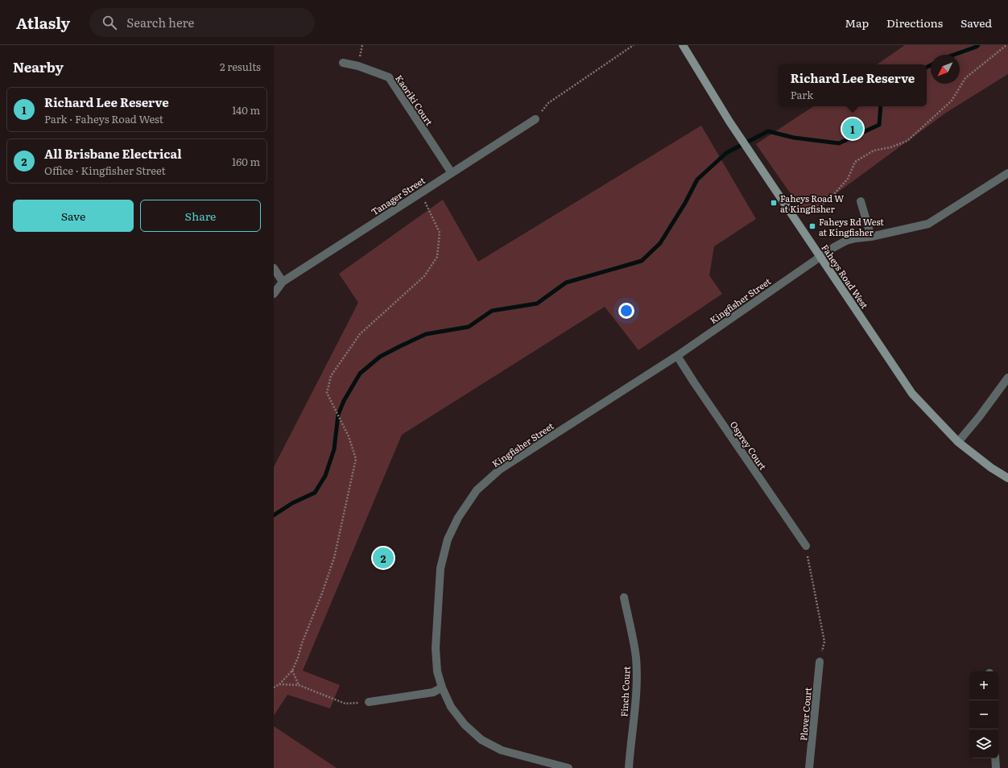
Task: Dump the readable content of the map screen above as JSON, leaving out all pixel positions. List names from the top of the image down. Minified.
{"streets":{"street":["Kaoriki Court","Tanager Street","Faheys Road West","Kingfisher Street","Osprey Court","Finch Court","Plover Court"]},"crossings":[["Kaoriki Court","Tanager Street"],["Faheys Road West","Kingfisher Street"],["Kingfisher Street","Osprey Court"]],"places":{"transit":["Faheys Road W at Kingfisher","Faheys Rd West at Kingfisher"]},"north":"bottom left","page":{"header":"Atlasly","search":"Search here","nav":["Map","Directions","Saved"],"heading":["Nearby","2 results"],"popup":["Richard Lee Reserve","Park"],"list":[{"mark":"1","name":"Richard Lee Reserve","note":"Park · Faheys Road West","value":"140 m"},{"mark":"2","name":"All Brisbane Electrical","note":"Office · Kingfisher Street","value":"160 m"}],"pins":["1","2"],"buttons":["Save","Share"],"map_buttons":["+","−"]}}
